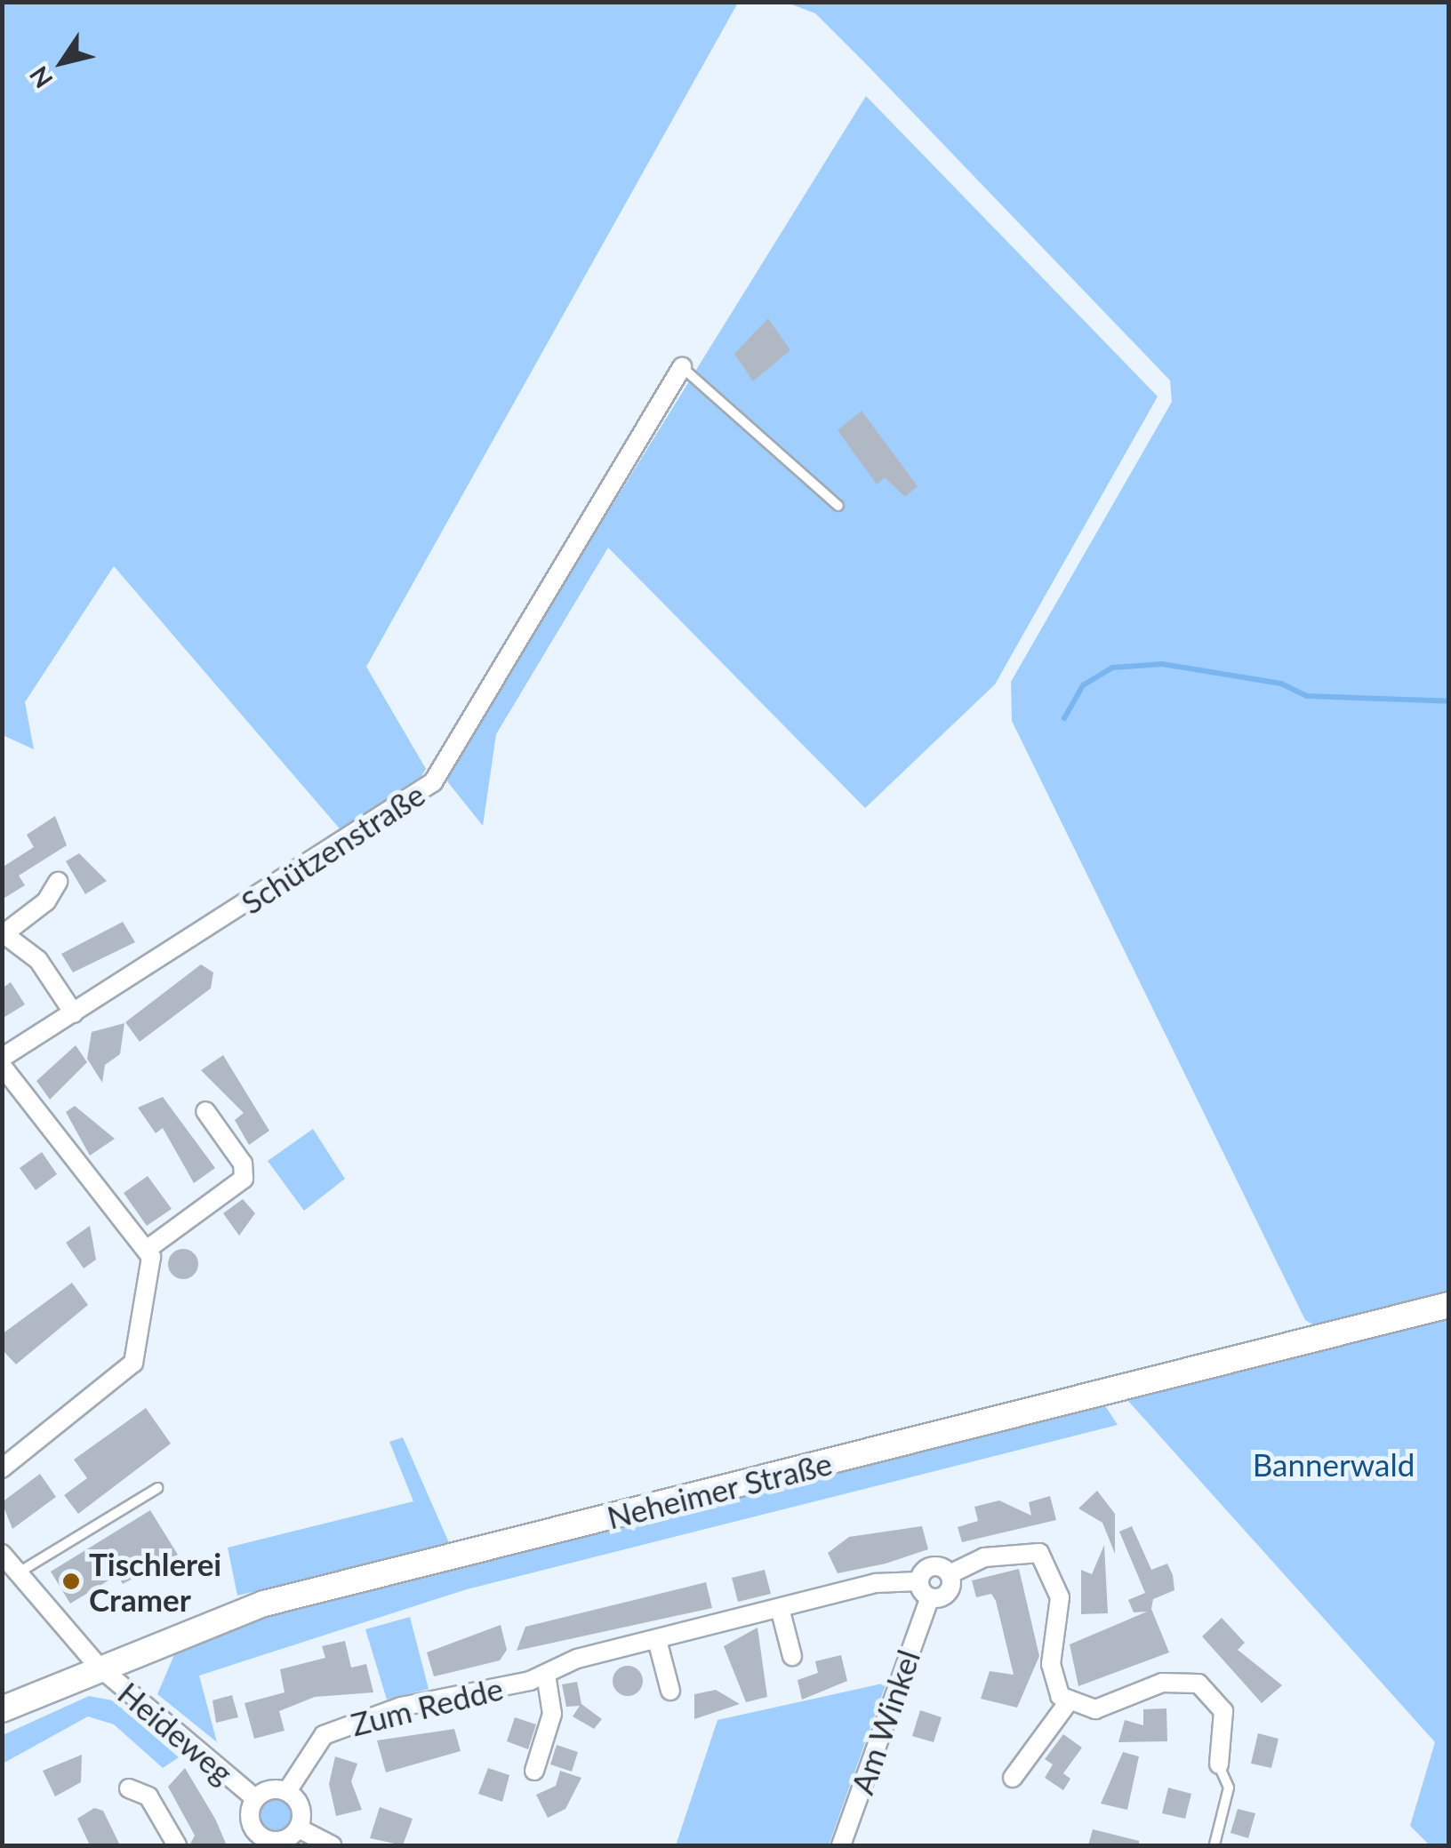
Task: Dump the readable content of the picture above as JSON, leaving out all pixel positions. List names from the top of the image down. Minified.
{"streets":{"main road":["Neheimer Straße"],"street":["Schützenstraße","Zum Redde","Am Winkel","Heideweg"]},"crossings":[["Neheimer Straße","Heideweg"],["Zum Redde","Am Winkel"],["Zum Redde","Heideweg"]],"parks":["Bannerwald"],"places":["Tischlerei Cramer"],"north":"bottom left"}
